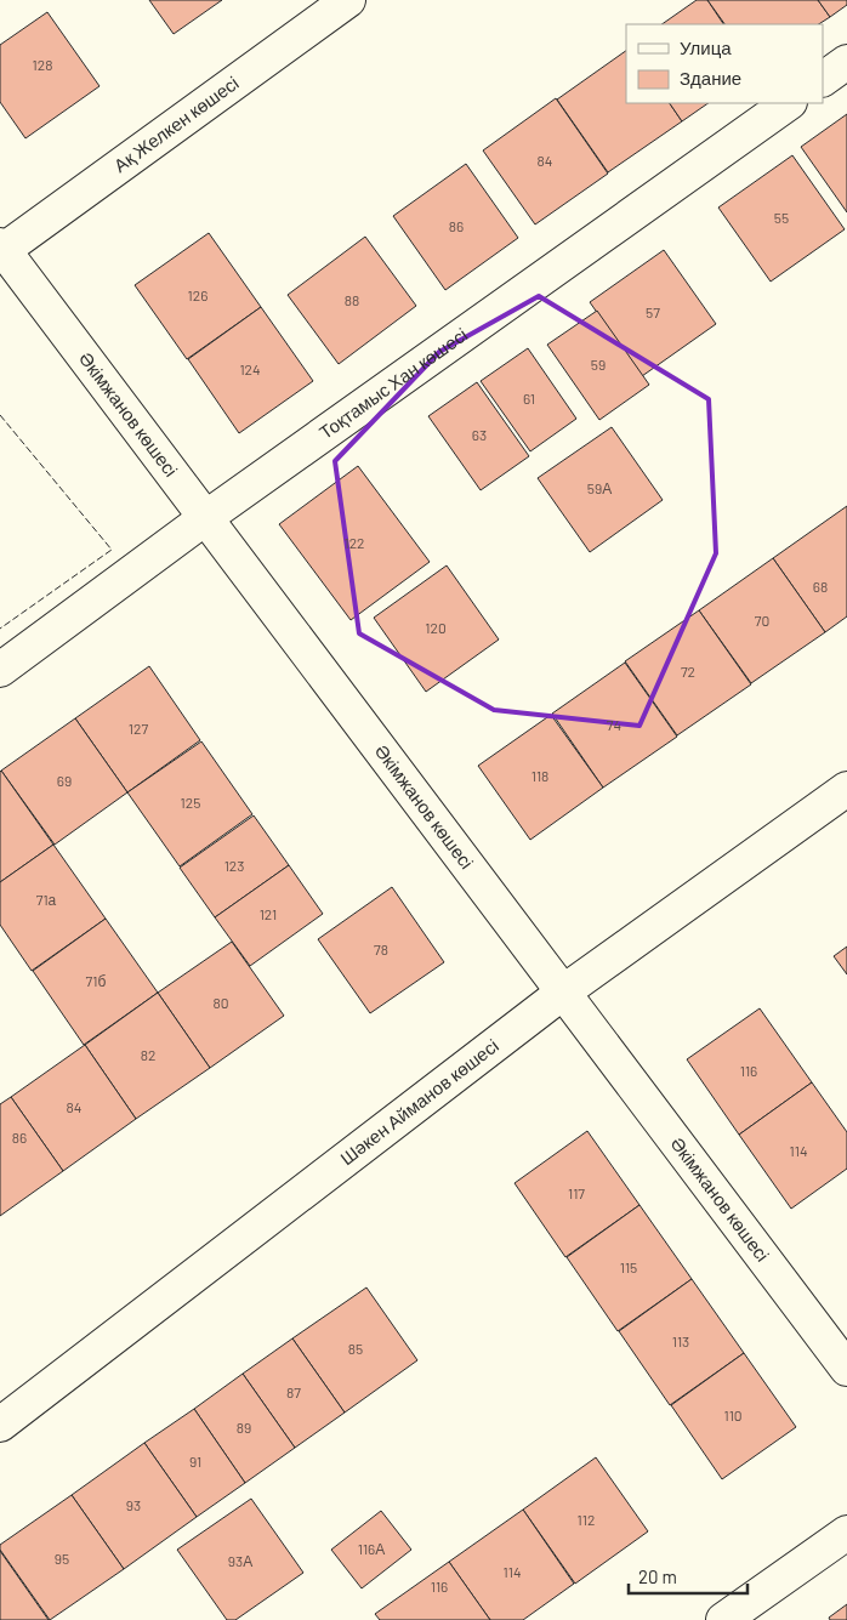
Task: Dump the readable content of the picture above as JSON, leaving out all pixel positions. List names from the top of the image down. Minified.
{"streets":{"street":["Ақ Желкен көшесі","Тоқтамыс Хан көшесі","Әкімжанов көшесі","Шәкен Айманов көшесі"]},"crossings":[["Ақ Желкен көшесі","Әкімжанов көшесі"],["Тоқтамыс Хан көшесі","Әкімжанов көшесі"],["Әкімжанов көшесі","Шәкен Айманов көшесі"]],"house_numbers":["128","84","55","86","126","88","57","59","124","61","63","59А","122","68","70","120","72","74","127","118","69","125","123","71а","121","78","71б","80","82","116","84","86","114","117","115","113","85","87","110","89","91","93","112","116А","95","93А","114","116"],"legend":["Улица","Здание"],"scale_bar":"20 m"}
